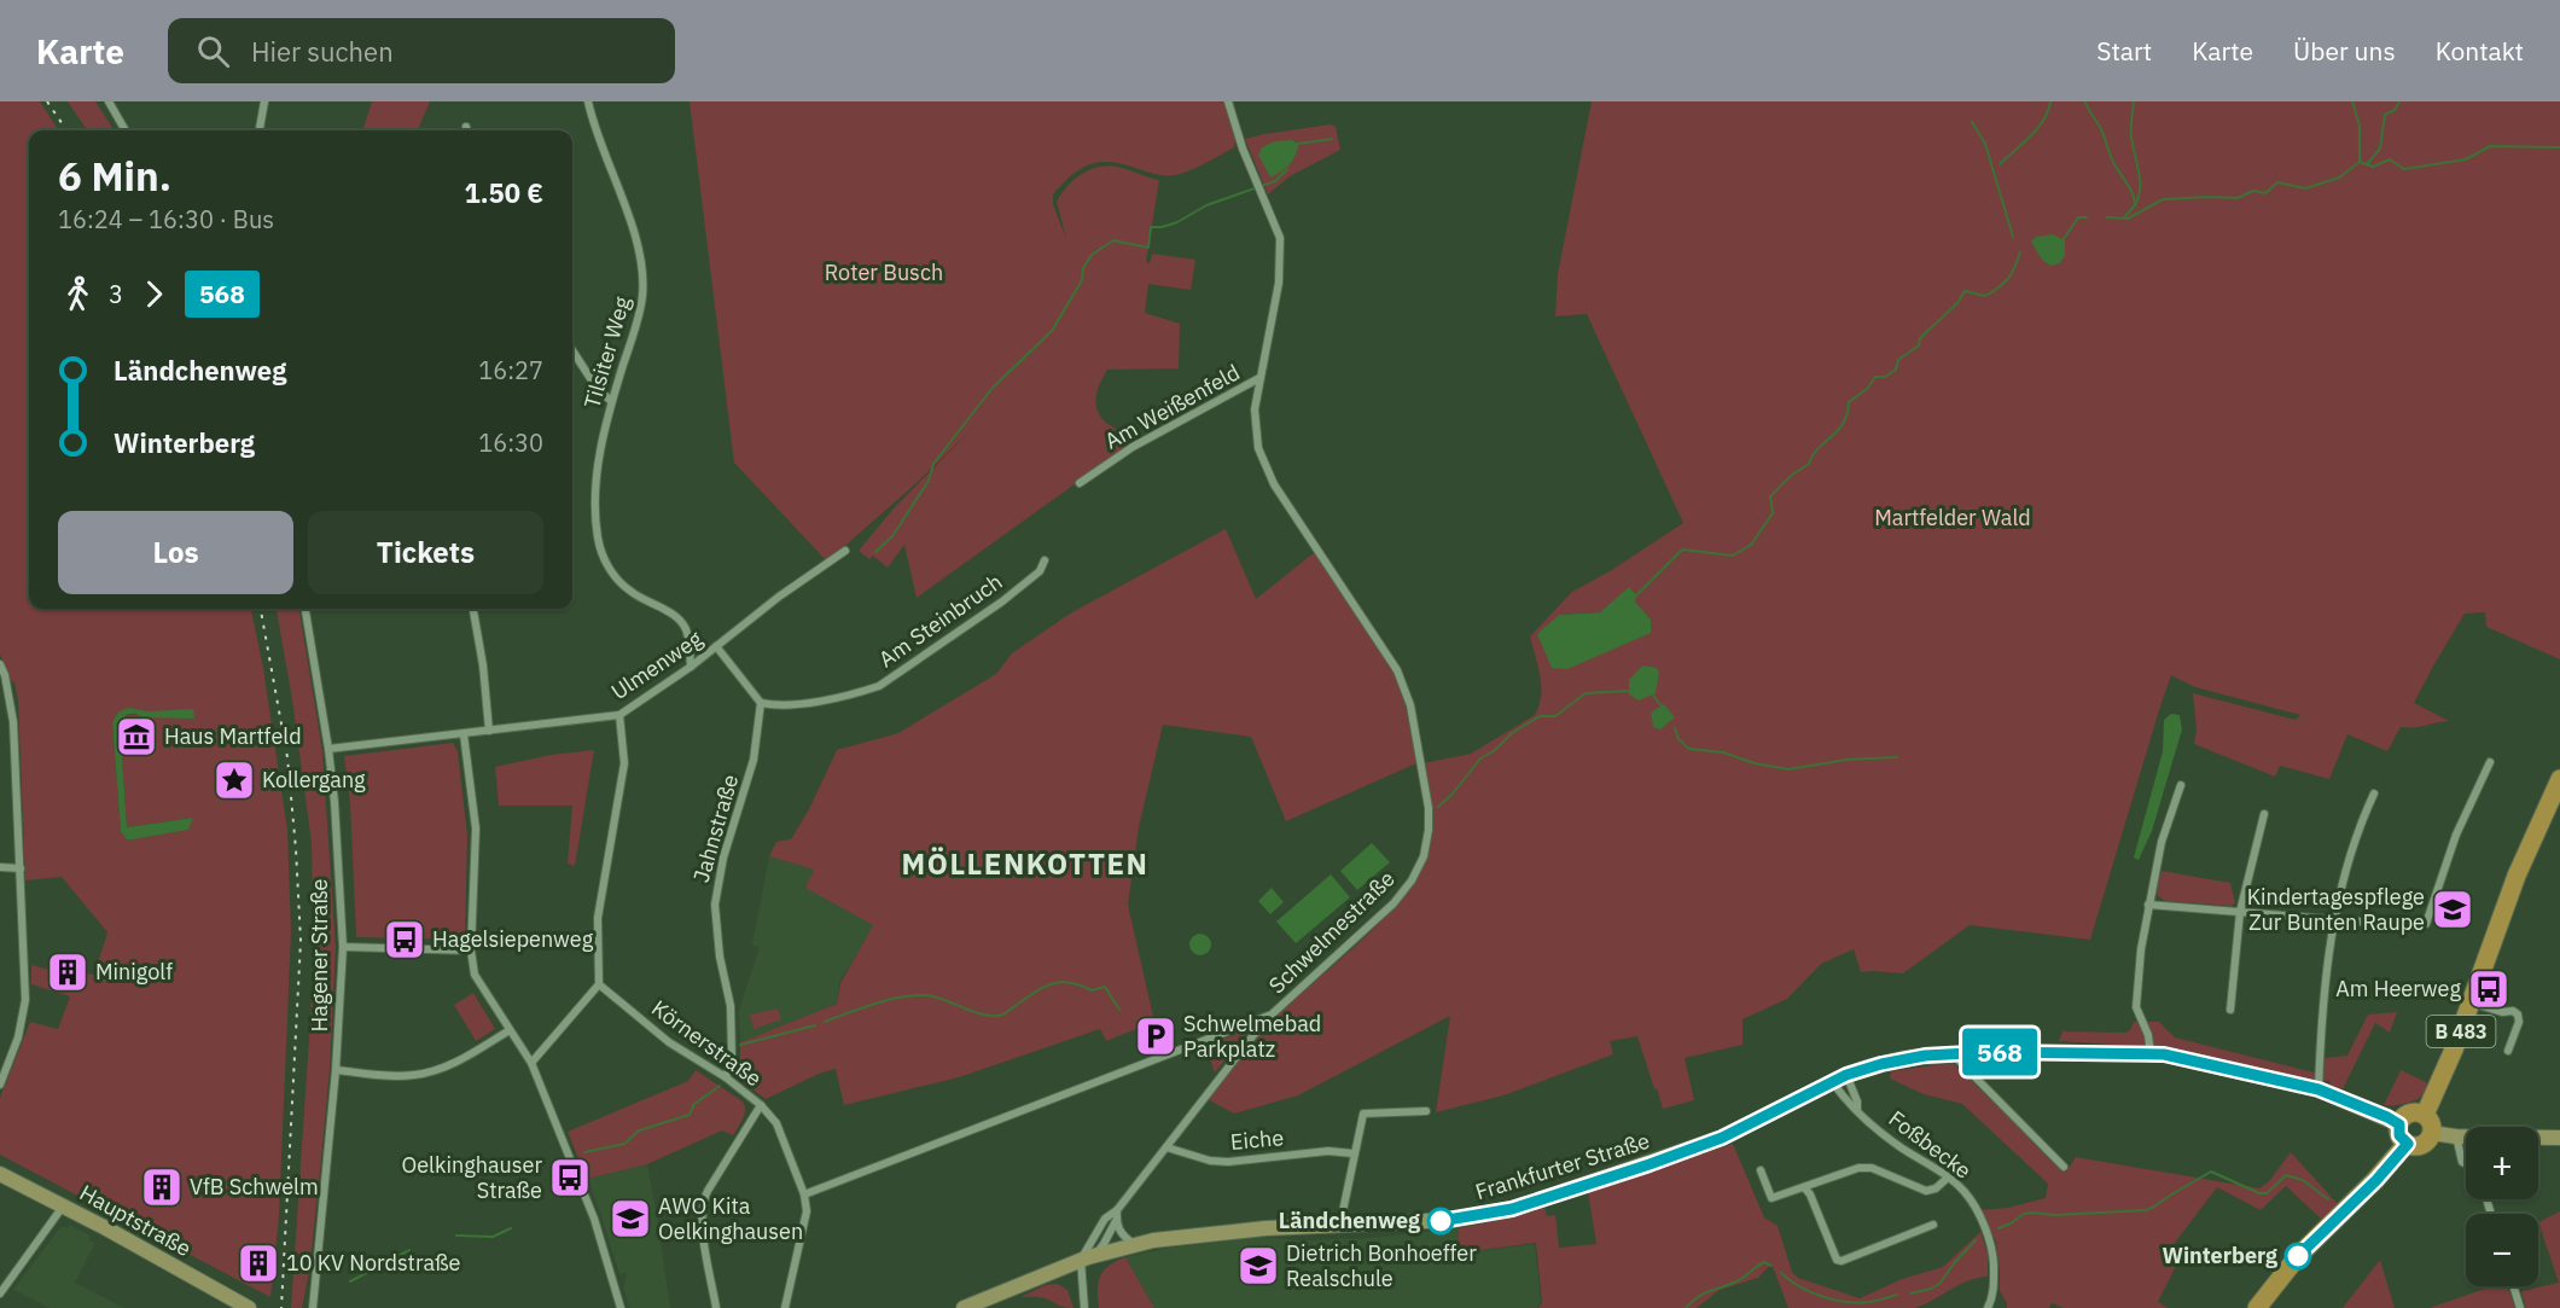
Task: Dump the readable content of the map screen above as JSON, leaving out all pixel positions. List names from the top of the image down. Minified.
{"streets":{"main road":["B 483","Frankfurter Straße","Hauptstraße"],"street":["Tilsiter Weg","Am Weißenfeld","Am Steinbruch","Ulmenweg","Jahnstraße","Schwelmestraße","Hagener Straße","Körnerstraße","Eiche","Foßbecke"]},"crossings":[["Tilsiter Weg","Ulmenweg"],["Am Weißenfeld","Schwelmestraße"],["Am Steinbruch","Jahnstraße"],["Ulmenweg","Hagener Straße"],["Jahnstraße","Körnerstraße"],["Schwelmestraße","Körnerstraße"],["B 483","Frankfurter Straße"],["Foßbecke","Frankfurter Straße"]],"districts":["MÖLLENKOTTEN"],"parks":["Roter Busch","Martfelder Wald"],"places":{"museum":["Haus Martfeld"],"place":["Kollergang"],"school or university":["Kindertagespflege Zur Bunten Raupe","AWO Kita Oelkinghausen","Dietrich Bonhoeffer Realschule"],"bus stop":["Hagelsiepenweg","Am Heerweg","Oelkinghauser Straße"],"building":["Minigolf","VfB Schwelm","10 KV Nordstraße"],"parking":["Schwelmebad Parkplatz"],"other":["Ländchenweg","Winterberg"]},"lines":["bus line 568"],"page":{"header":"Karte","search":"Hier suchen","nav":["Start","Karte","Über uns","Kontakt"],"on_map":"568","heading":["6 Min.","16:24 – 16:30 · Bus","1.50 €"],"legs":["3","568"],"list":[{"name":"Ländchenweg","value":"16:27"},{"name":"Winterberg","value":"16:30"}],"buttons":["Los","Tickets"],"map_buttons":["+","−"]}}
